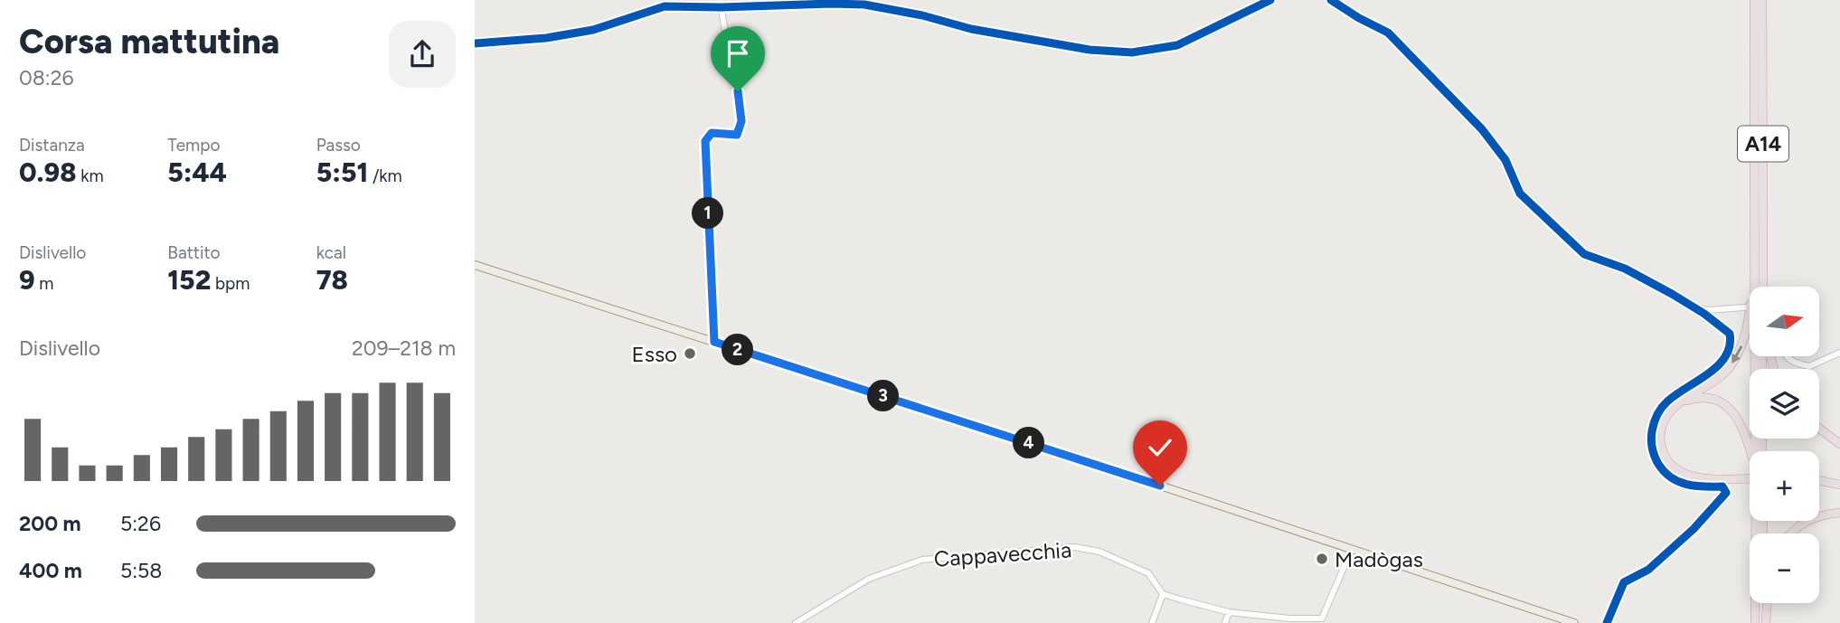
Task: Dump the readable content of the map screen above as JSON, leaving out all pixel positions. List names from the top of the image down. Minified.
{"streets":{"highway":["A14"],"street":["Cappavecchia"]},"places":["Esso","Madògas"],"north":"right","page":{"heading":["Corsa mattutina","08:26"],"stats":[["Distanza","0.98 km"],["Tempo","5:44"],["Passo","5:51 /km"],["Dislivello","9 m"],["Battito","152 bpm"],["kcal","78"]],"pins":["1","2","3","4"],"map_buttons":["+","−"],"chart":["Dislivello","209–218 m"],"list":[{"name":"200 m","note":"5:26"},{"name":"400 m","note":"5:58"}]}}
